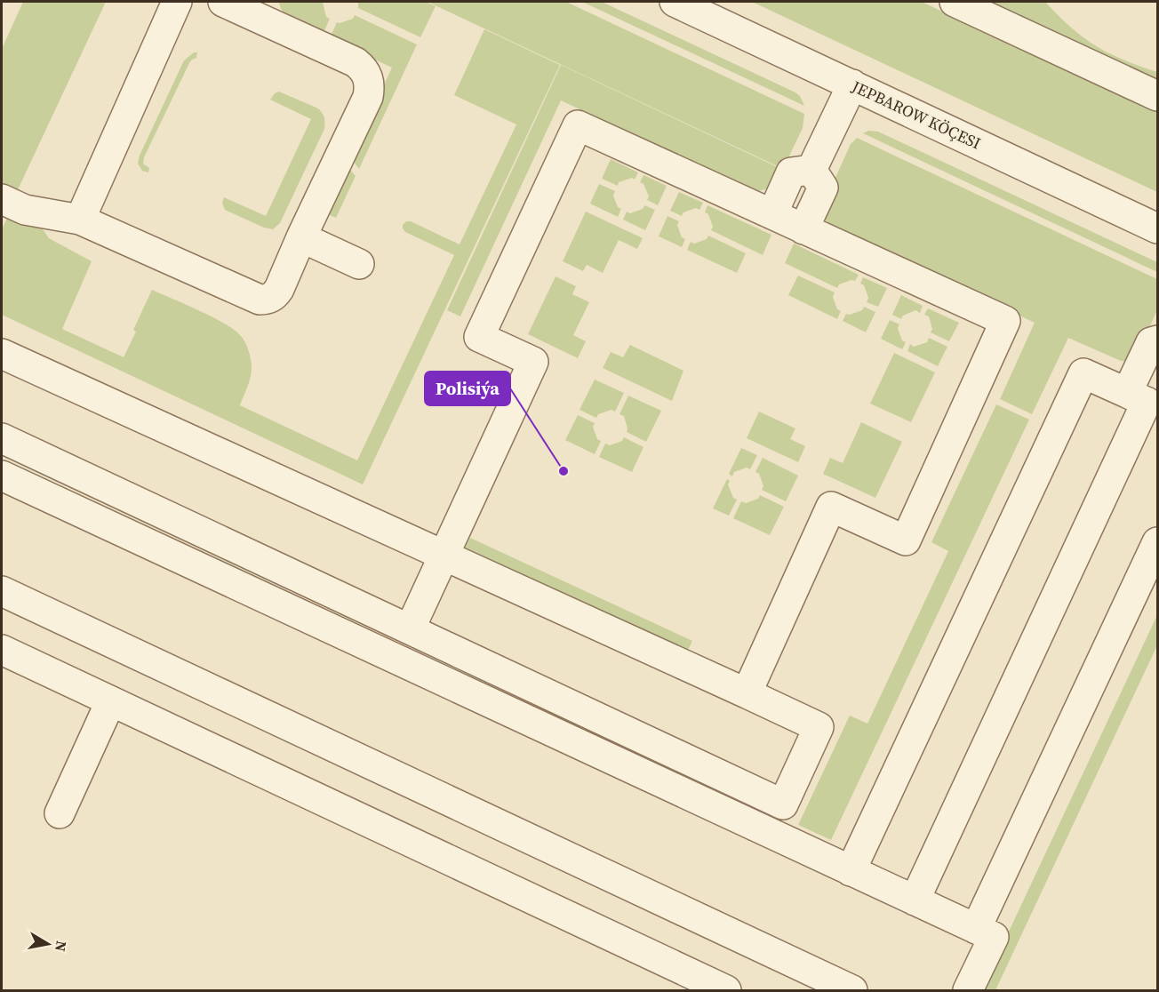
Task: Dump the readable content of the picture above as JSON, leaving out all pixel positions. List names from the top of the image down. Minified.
{"streets":{"street":["JEPBAROW KÖÇESI"]},"places":["Polisiýa"],"north":"right"}
